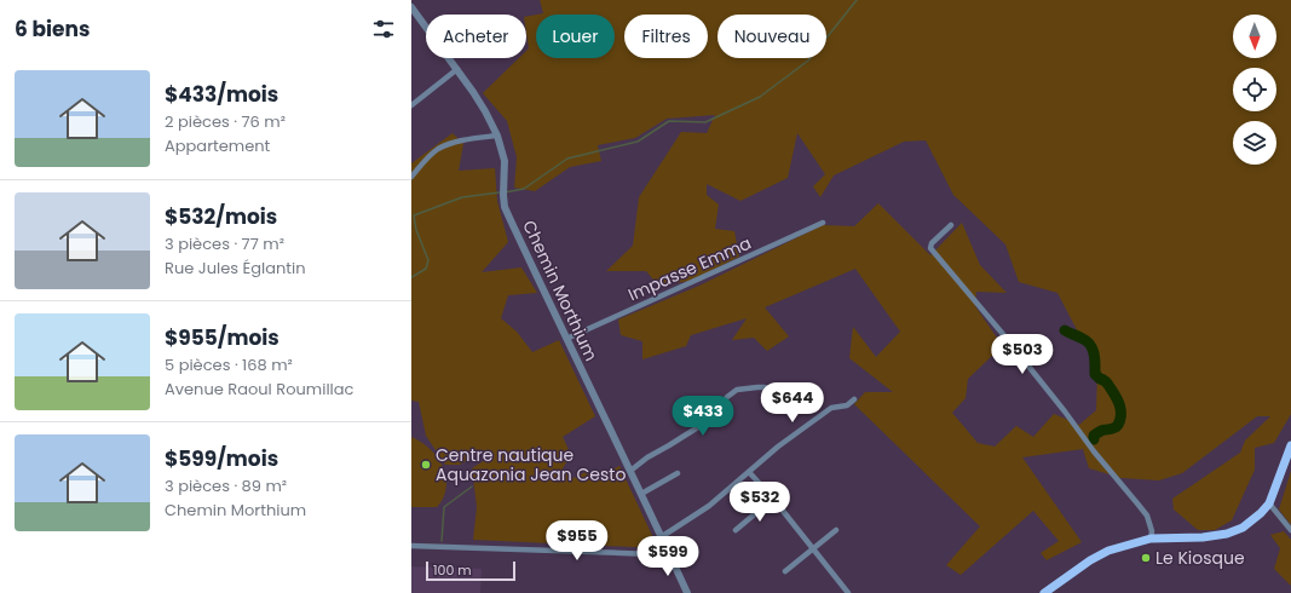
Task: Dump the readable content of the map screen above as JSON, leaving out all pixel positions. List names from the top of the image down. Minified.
{"streets":{"street":["Impasse Emma","Chemin Morthium"]},"crossings":[["Impasse Emma","Chemin Morthium"]],"places":["Centre nautique Aquazonia Jean Cesto","Le Kiosque"],"scale_bar":"100 m","north":"bottom","page":{"heading":"6 biens","chip":["Acheter","Louer","Filtres","Nouveau"],"list":[{"name":"$433/mois","note":"2 pièces · 76 m² · Appartement"},{"name":"$532/mois","note":"3 pièces · 77 m² · Rue Jules Églantin"},{"name":"$955/mois","note":"5 pièces · 168 m² · Avenue Raoul Roumillac"},{"name":"$599/mois","note":"3 pièces · 89 m² · Chemin Morthium"}],"price":["$503","$644","$433","$532","$955","$599"],"scale":"100 m"}}
